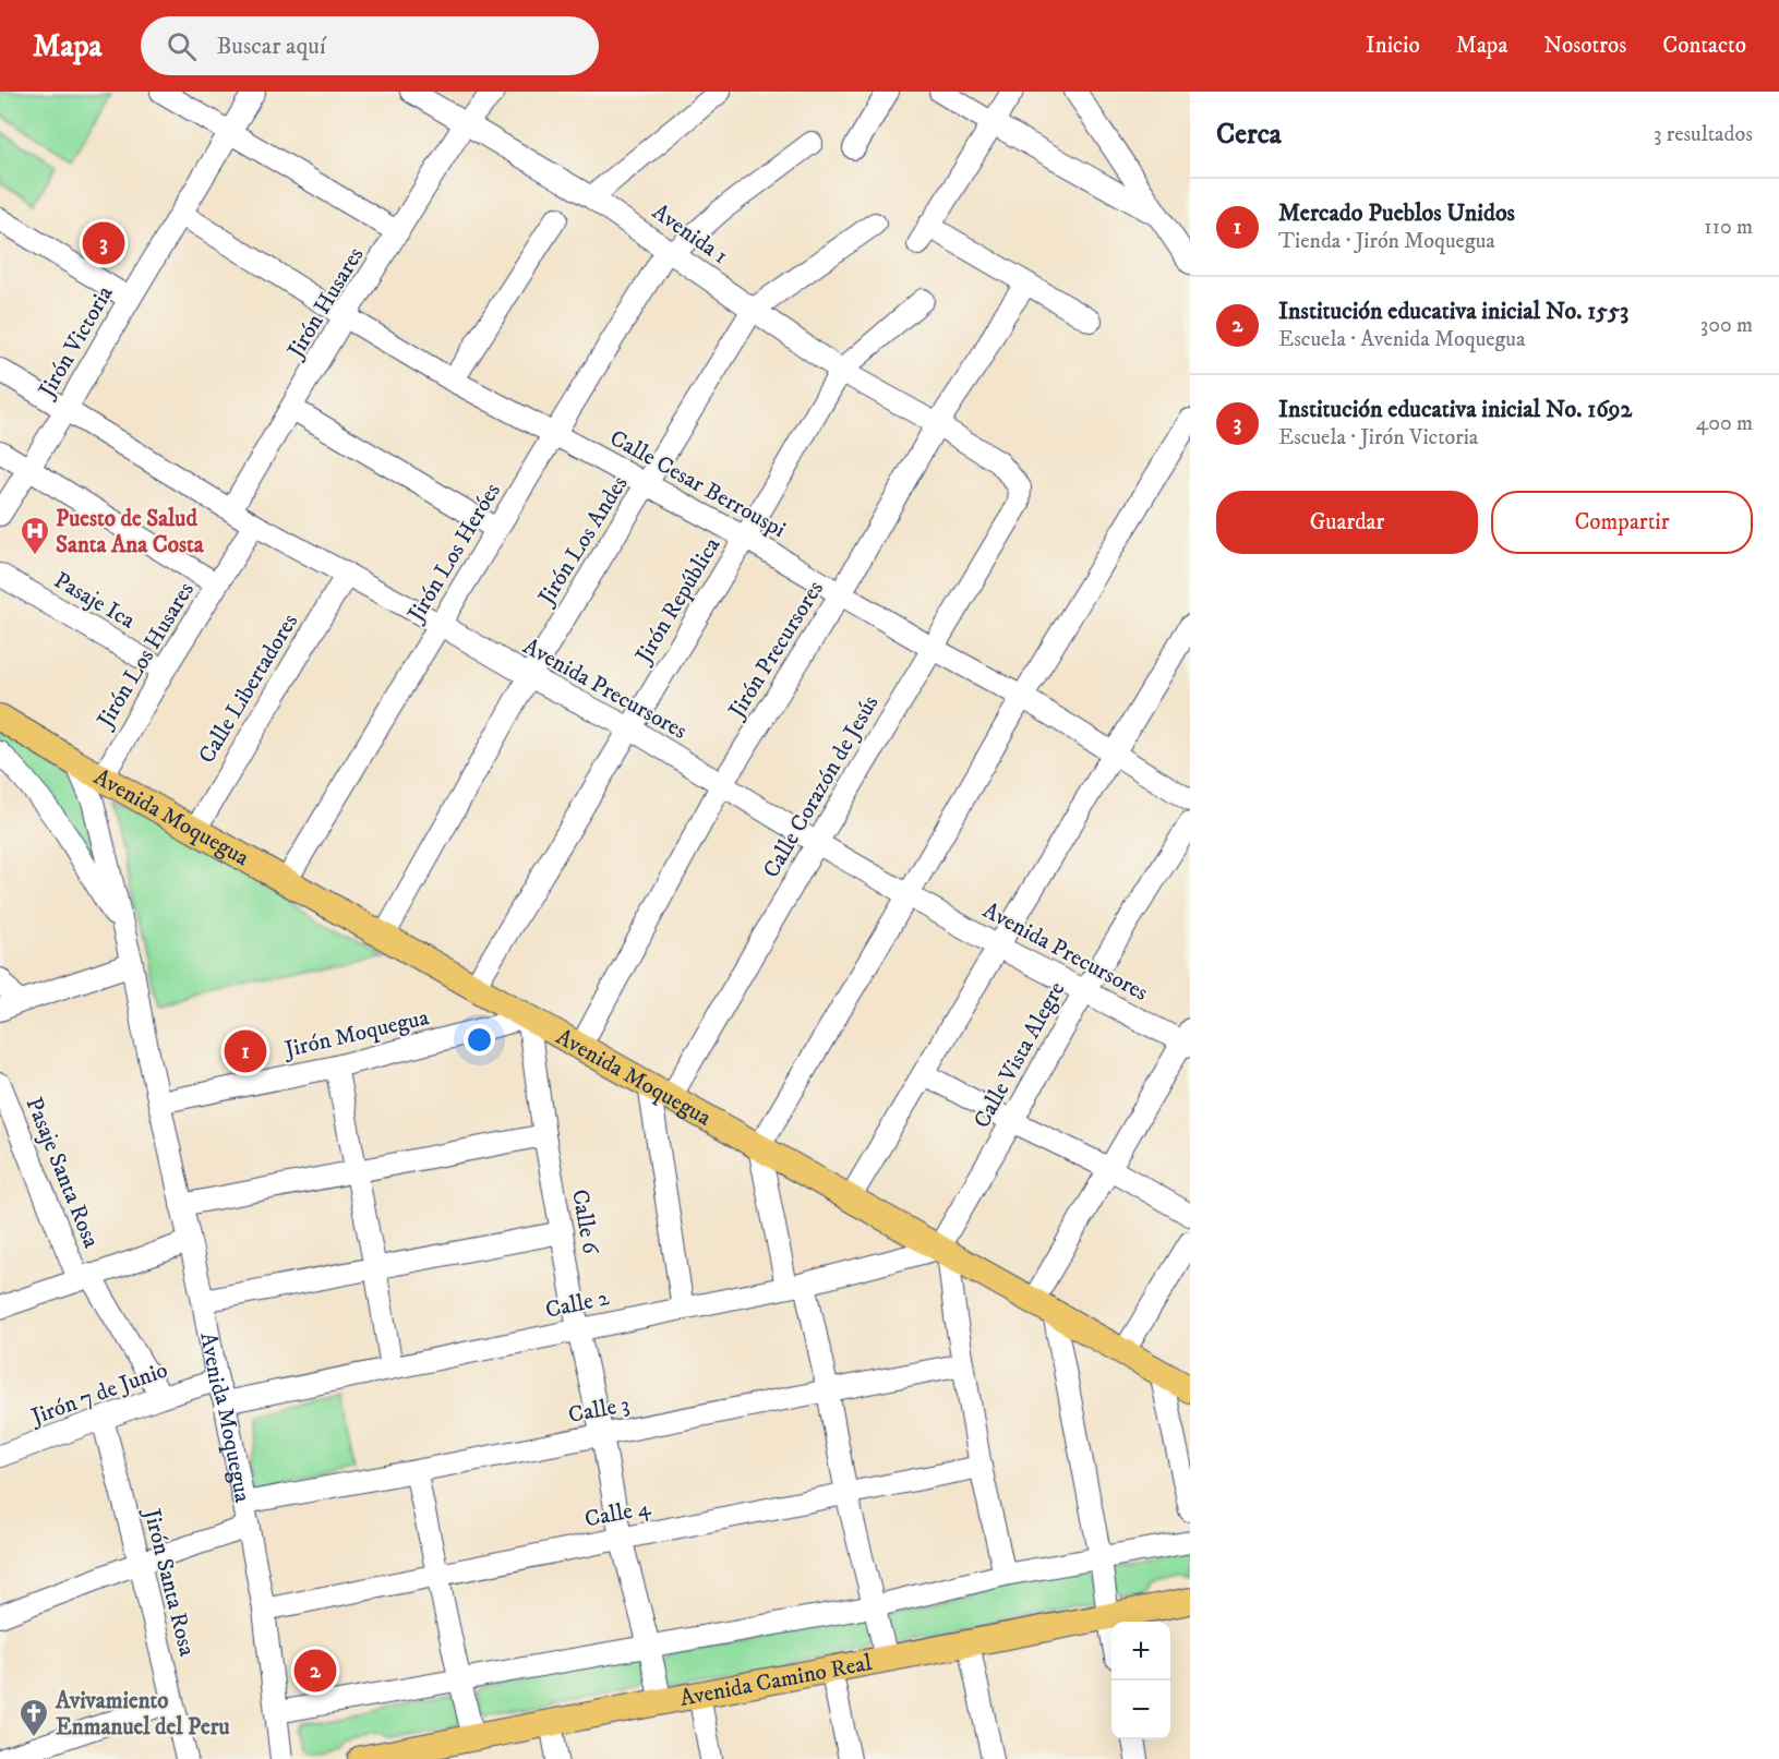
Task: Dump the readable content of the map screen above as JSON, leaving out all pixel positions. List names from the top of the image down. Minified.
{"streets":{"main road":["Avenida Moquegua","Avenida Camino Real"],"street":["Avenida 1","Jirón Husares","Jirón Victoria","Calle Cesar Berrouspi","Jirón Los Andes","Jirón Los Heróes","Pasaje Ica","Jirón República","Jirón Precursores","Jirón Los Husares","Calle Libertadores","Avenida Precursores","Calle Corazón de Jesús","Jirón Moquegua","Calle Vista Alegre","Pasaje Santa Rosa","Calle 6","Calle 2","Jirón 7 de Junio","Calle 3","Calle 4","Jirón Santa Rosa"]},"crossings":[["Avenida 1","Jirón Husares"],["Avenida 1","Jirón Los Andes"],["Avenida 1","Jirón Los Heróes"],["Avenida 1","Jirón República"],["Avenida 1","Jirón Precursores"],["Avenida 1","Calle Corazón de Jesús"],["Jirón Husares","Calle Cesar Berrouspi"],["Jirón Husares","Avenida Precursores"],["Jirón Victoria","Calle Cesar Berrouspi"],["Jirón Victoria","Avenida Precursores"],["Calle Cesar Berrouspi","Jirón Los Andes"],["Calle Cesar Berrouspi","Jirón Los Heróes"],["Calle Cesar Berrouspi","Jirón República"],["Calle Cesar Berrouspi","Jirón Precursores"],["Calle Cesar Berrouspi","Calle Corazón de Jesús"],["Jirón Los Andes","Avenida Precursores"],["Jirón Los Andes","Avenida Moquegua"],["Jirón Los Heróes","Avenida Precursores"],["Jirón Los Heróes","Avenida Moquegua"],["Pasaje Ica","Jirón Los Husares"],["Jirón República","Avenida Precursores"],["Jirón República","Avenida Moquegua"],["Jirón Precursores","Avenida Precursores"],["Jirón Precursores","Avenida Moquegua"],["Jirón Los Husares","Avenida Precursores"],["Jirón Los Husares","Avenida Moquegua"],["Calle Libertadores","Avenida Precursores"],["Calle Libertadores","Avenida Moquegua"],["Avenida Precursores","Calle Corazón de Jesús"],["Avenida Precursores","Calle Vista Alegre"],["Calle Corazón de Jesús","Avenida Moquegua"],["Avenida Moquegua","Jirón Moquegua"],["Avenida Moquegua","Calle Vista Alegre"],["Avenida Moquegua","Calle 6"],["Avenida Moquegua","Calle 2"],["Avenida Moquegua","Jirón 7 de Junio"],["Avenida Moquegua","Calle 3"],["Avenida Moquegua","Calle 4"],["Jirón Moquegua","Calle 6"],["Calle Vista Alegre","Calle 2"],["Pasaje Santa Rosa","Jirón 7 de Junio"],["Calle 6","Calle 2"],["Calle 6","Calle 3"],["Calle 6","Calle 4"],["Calle 6","Avenida Camino Real"],["Jirón 7 de Junio","Jirón Santa Rosa"]],"places":{"hospital":["Puesto de Salud Santa Ana Costa"],"church":["Avivamiento Enmanuel del Peru"]},"page":{"header":"Mapa","search":"Buscar aquí","nav":["Inicio","Mapa","Nosotros","Contacto"],"heading":["Cerca","3 resultados"],"list":[{"mark":"1","name":"Mercado Pueblos Unidos","note":"Tienda · Jirón Moquegua","value":"110 m"},{"mark":"2","name":"Institución educativa inicial No. 1553","note":"Escuela · Avenida Moquegua","value":"300 m"},{"mark":"3","name":"Institución educativa inicial No. 1692","note":"Escuela · Jirón Victoria","value":"400 m"}],"pins":["3","1","2"],"buttons":["Guardar","Compartir"],"map_buttons":["+","−"]}}
